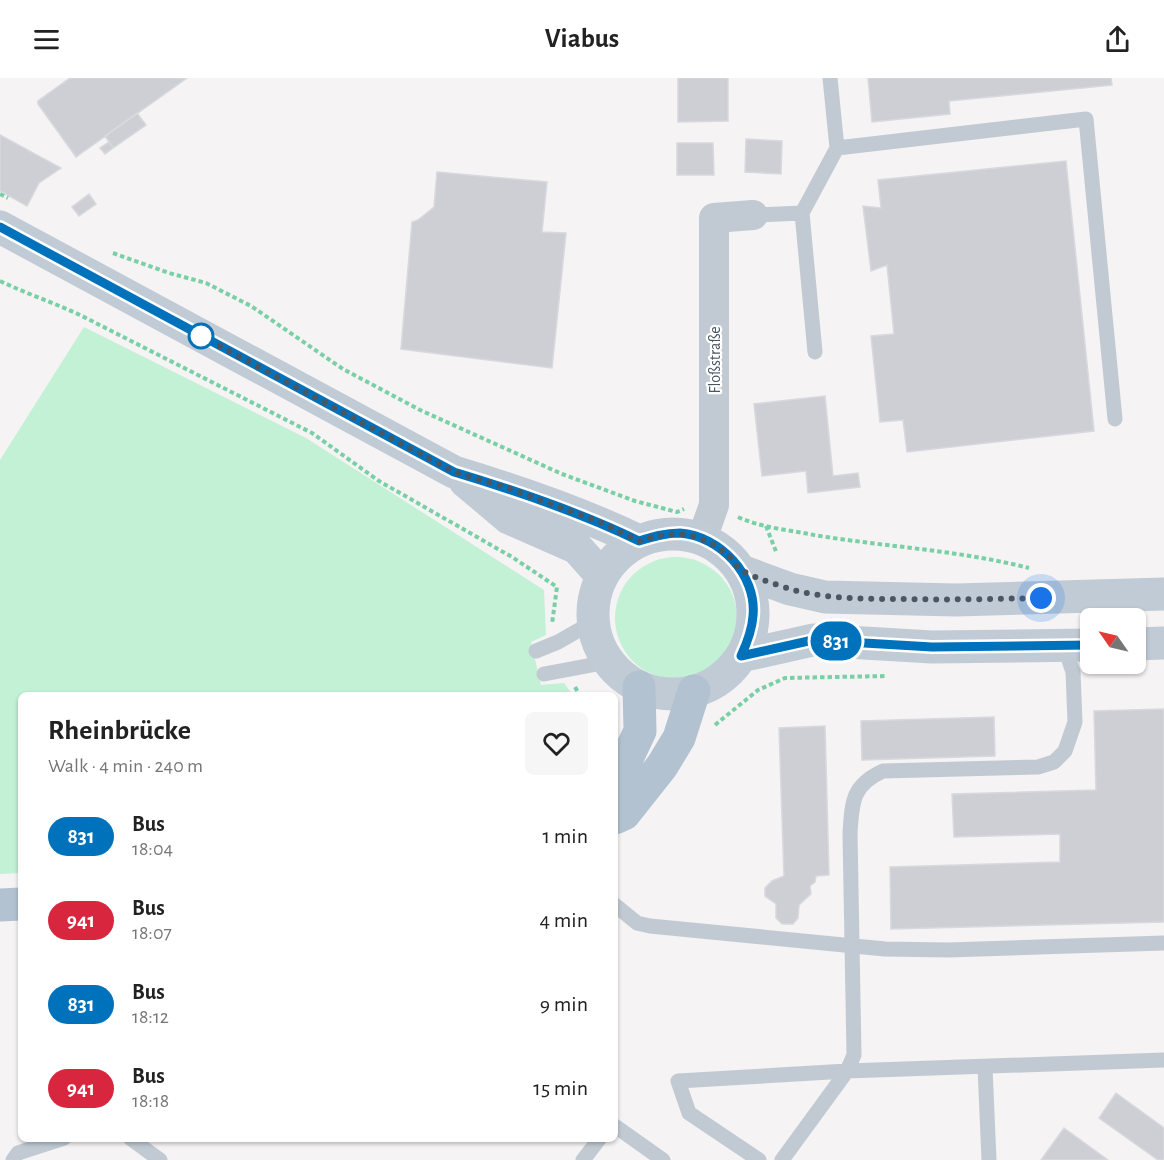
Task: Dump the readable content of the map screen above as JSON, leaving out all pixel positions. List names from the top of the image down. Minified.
{"streets":{"street":["Floßstraße"]},"lines":["bus line 831"],"north":"top left","page":{"header":"Viabus","on_map":"831","heading":["Rheinbrücke","Walk · 4 min · 240 m"],"list":[{"mark":"831","name":"Bus","note":"18:04","value":"1 min"},{"mark":"941","name":"Bus","note":"18:07","value":"4 min"},{"mark":"831","name":"Bus","note":"18:12","value":"9 min"},{"mark":"941","name":"Bus","note":"18:18","value":"15 min"}]}}
